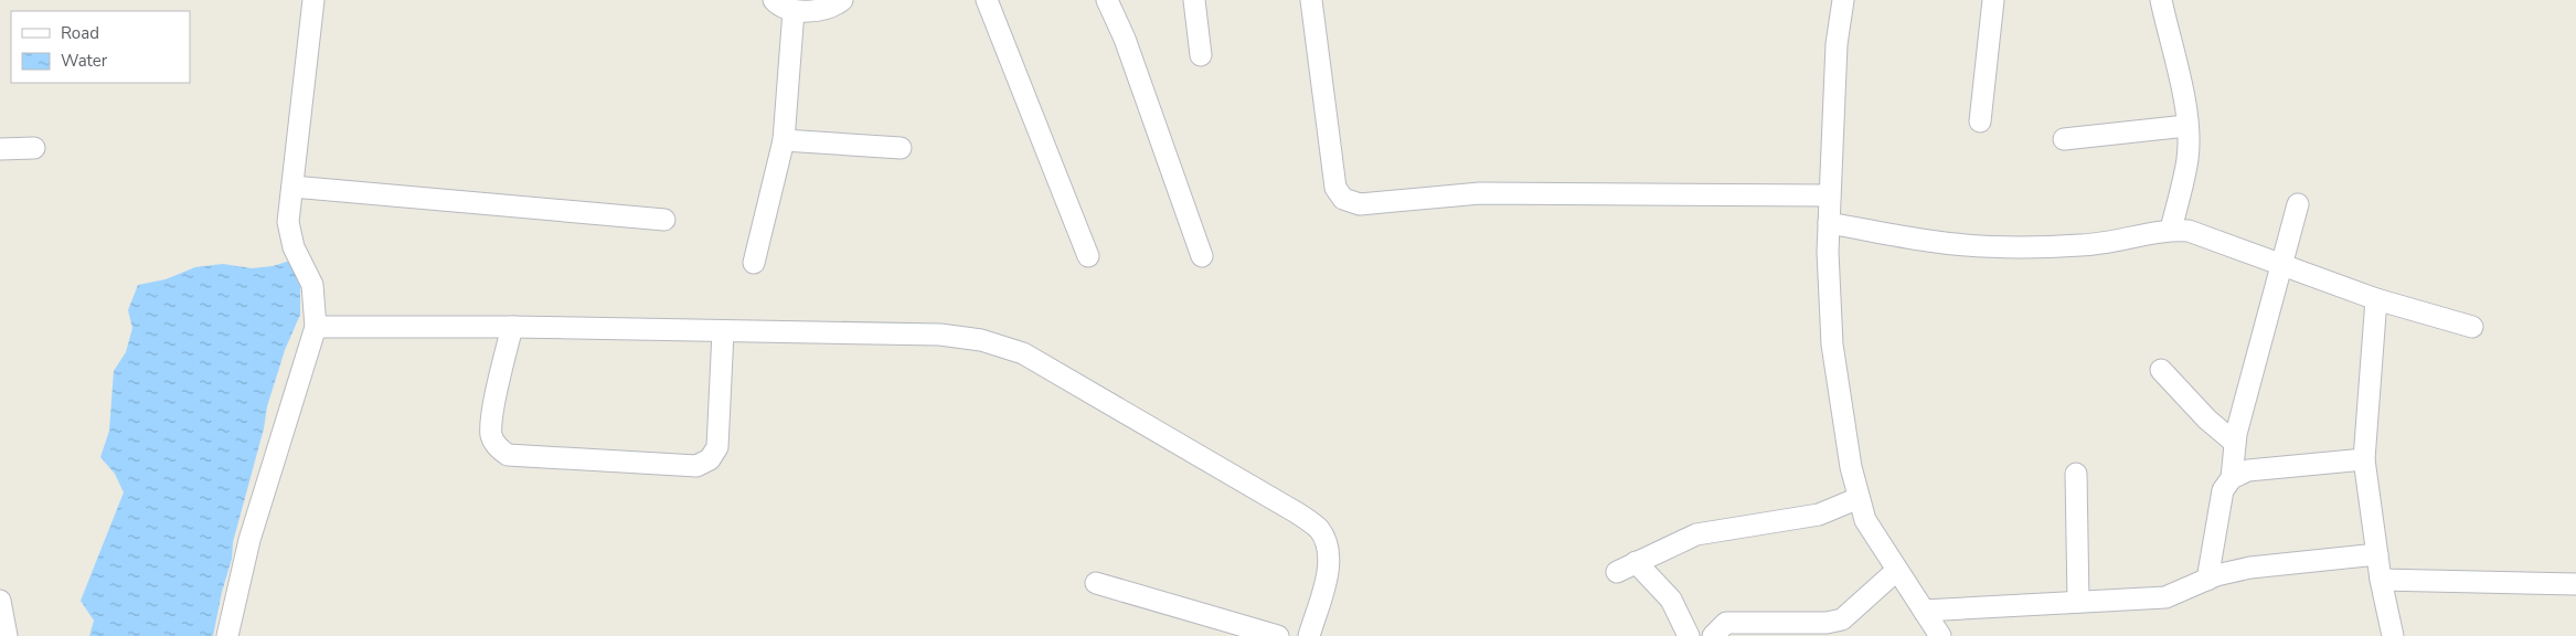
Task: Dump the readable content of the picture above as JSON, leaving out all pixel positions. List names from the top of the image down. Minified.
{"legend":["Road","Water"]}
